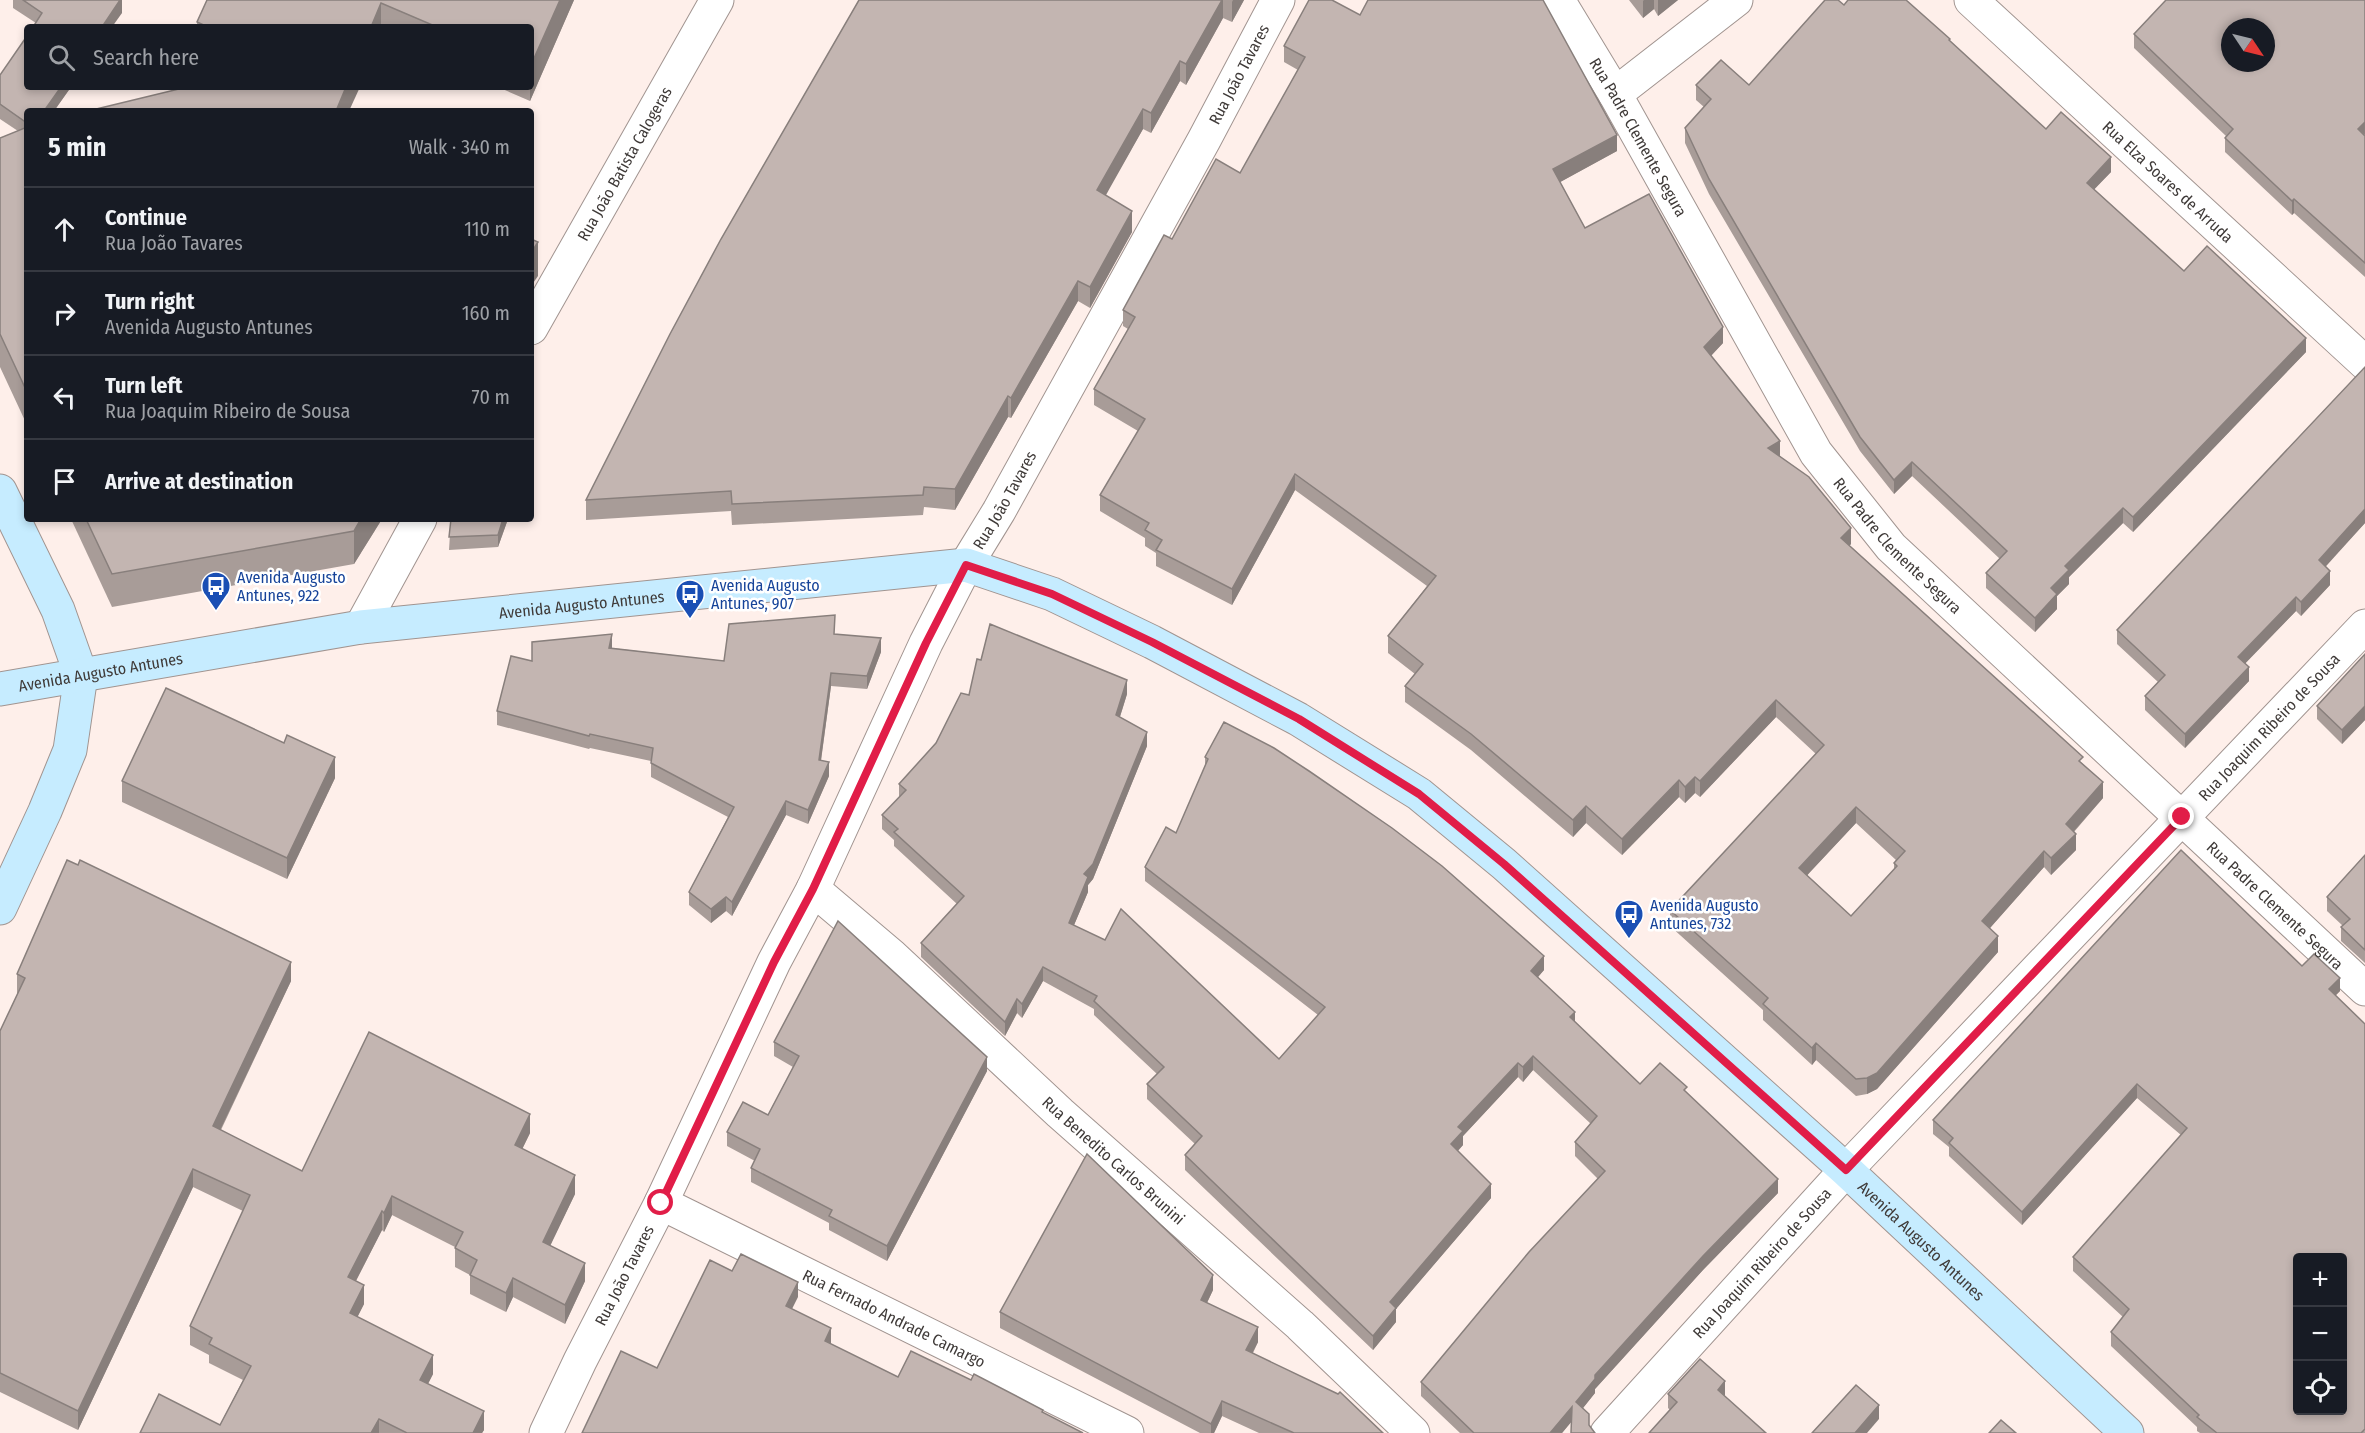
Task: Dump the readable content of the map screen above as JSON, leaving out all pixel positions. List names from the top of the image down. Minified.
{"streets":{"street":["Rua João Tavares","Rua Padre Clemente Segura","Rua João Batista Calogeras","Rua Elza Soares de Arruda","Avenida Augusto Antunes","Rua Joaquim Ribeiro de Sousa","Rua Benedito Carlos Brunini","Rua Fernado Andrade Camargo"]},"crossings":[["Rua João Tavares","Avenida Augusto Antunes"],["Rua João Tavares","Rua Benedito Carlos Brunini"],["Rua João Tavares","Rua Fernado Andrade Camargo"],["Rua Padre Clemente Segura","Rua Joaquim Ribeiro de Sousa"],["Avenida Augusto Antunes","Rua Joaquim Ribeiro de Sousa"]],"places":{"bus stop":["Avenida Augusto Antunes, 922","Avenida Augusto Antunes, 907","Avenida Augusto Antunes, 732"]},"north":"bottom right","page":{"search":"Search here","heading":["5 min","Walk · 340 m"],"list":[["Continue","Rua João Tavares","110 m"],["Turn right","Avenida Augusto Antunes","160 m"],["Turn left","Rua Joaquim Ribeiro de Sousa","70 m"],"Arrive at destination"],"map_buttons":["+","−"]}}
